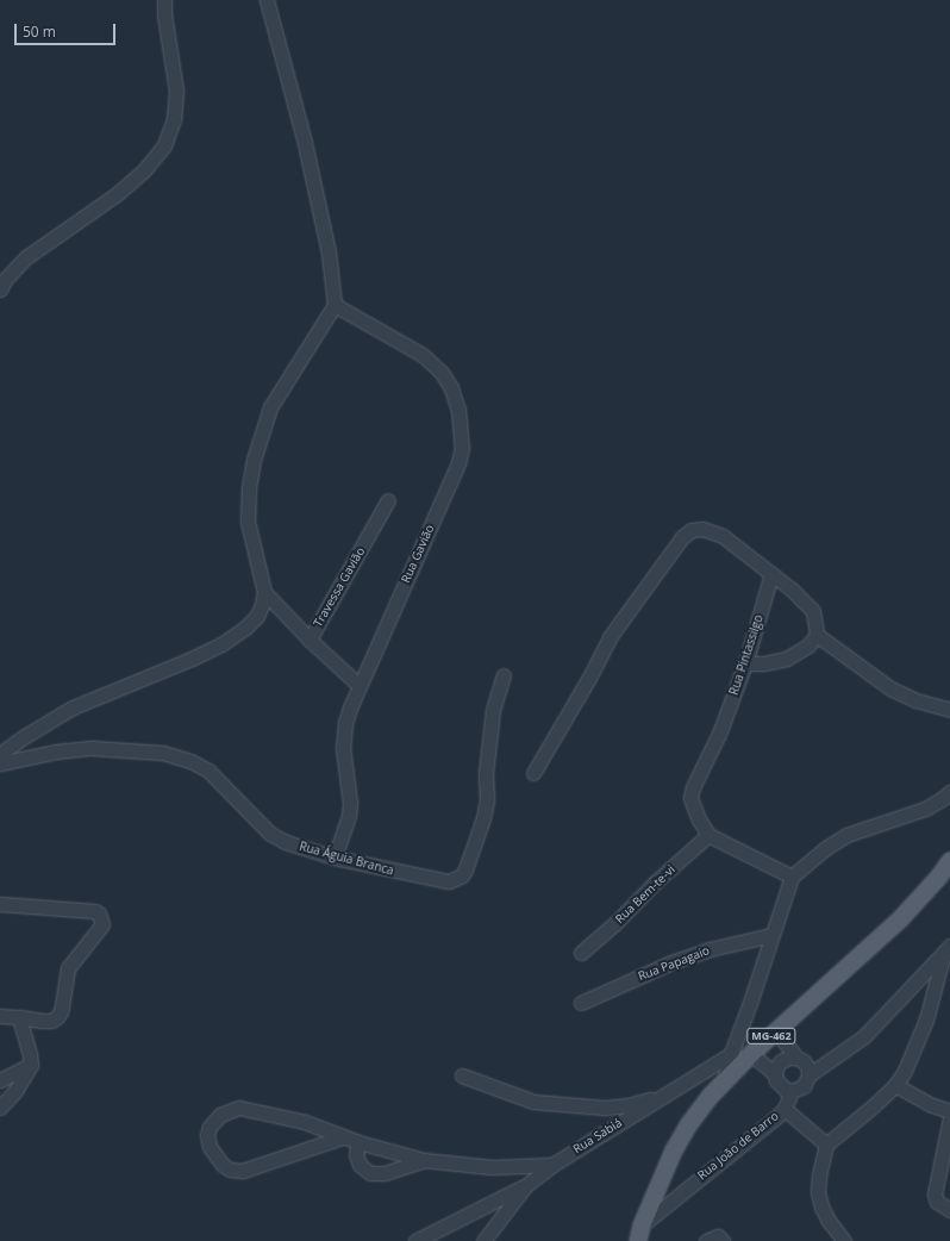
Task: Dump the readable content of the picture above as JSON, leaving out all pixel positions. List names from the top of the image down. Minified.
{"streets":{"main road":["MG-462"],"street":["Rua Gavião","Travessa Gavião","Rua Pintassilgo","Rua Águia Branca","Rua Bem-te-vi","Rua Papagaio","Rua Sabiá","Rua João de Barro"]},"crossings":[["Rua Gavião","Travessa Gavião"],["Rua Gavião","Rua Águia Branca"],["Rua Pintassilgo","Rua Bem-te-vi"],["MG-462","Rua João de Barro"]],"scale_bar":"50 m"}
